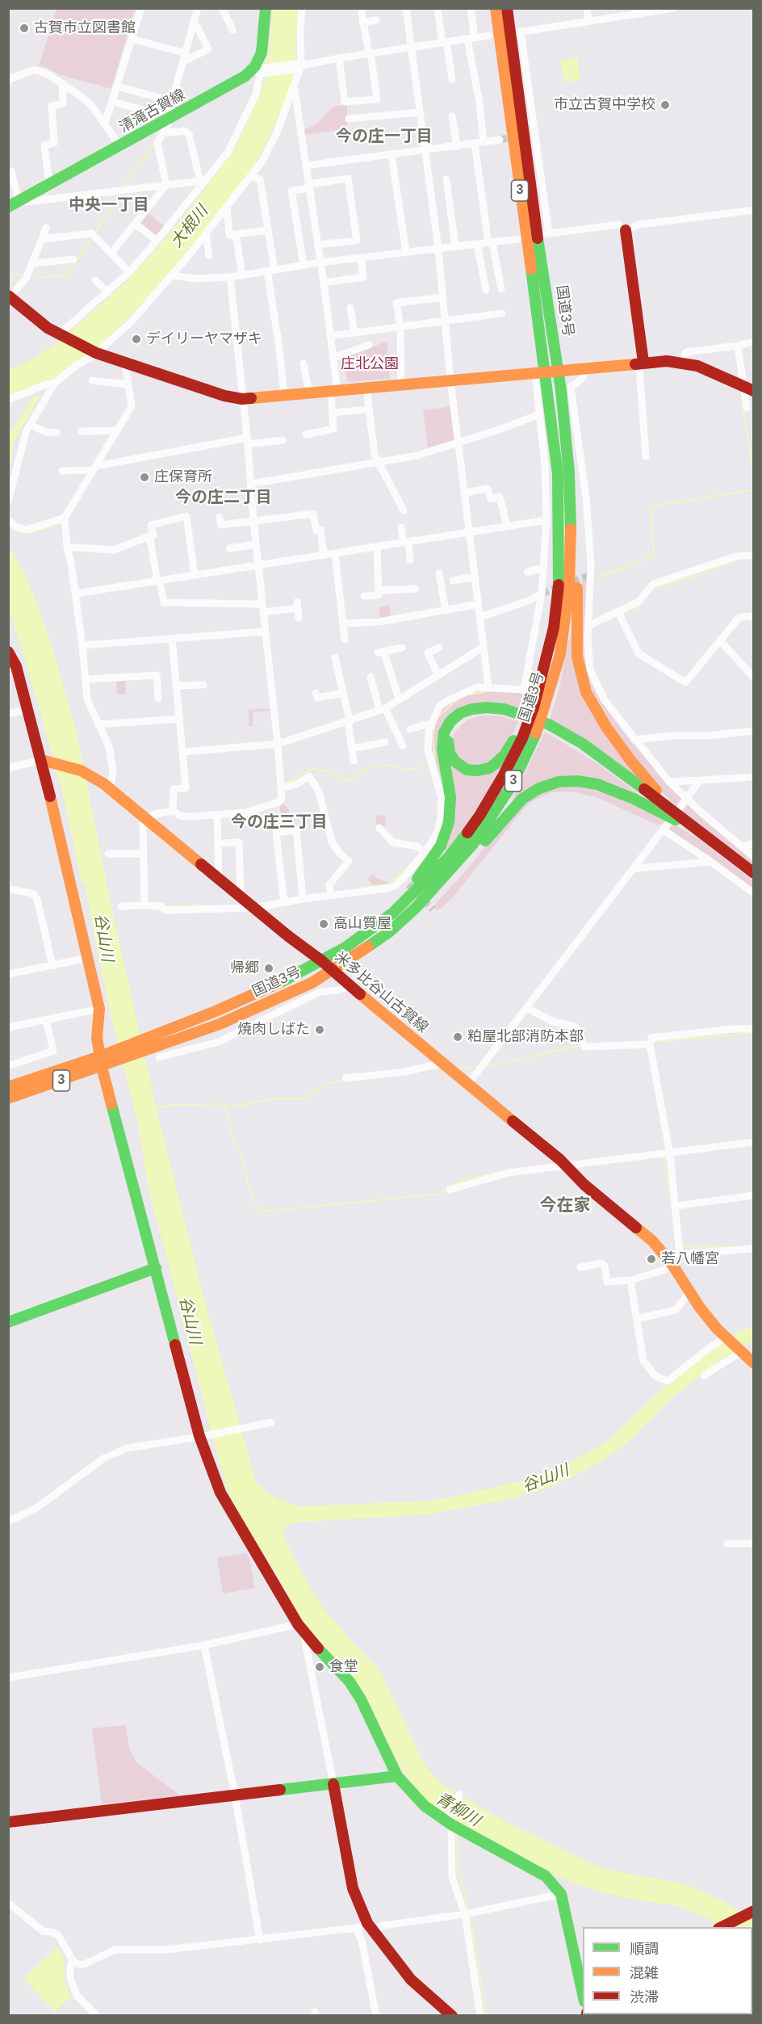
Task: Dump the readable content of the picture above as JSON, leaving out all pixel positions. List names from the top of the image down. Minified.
{"streets":{"main road":["清滝古賀線","3","国道3号","米多比谷山古賀線"]},"crossings":[["国道3号","米多比谷山古賀線"]],"districts":["今の庄一丁目","中央一丁目","今の庄二丁目","今の庄三丁目","今在家"],"water":["大根川","谷山川","青柳川"],"parks":["庄北公園"],"places":["古賀市立図書館","市立古賀中学校","デイリーヤマザキ","庄保育所","高山質屋","帰郷","焼肉しばた","粕屋北部消防本部","若八幡宮","食堂"],"legend":["順調","混雑","渋滞"]}
